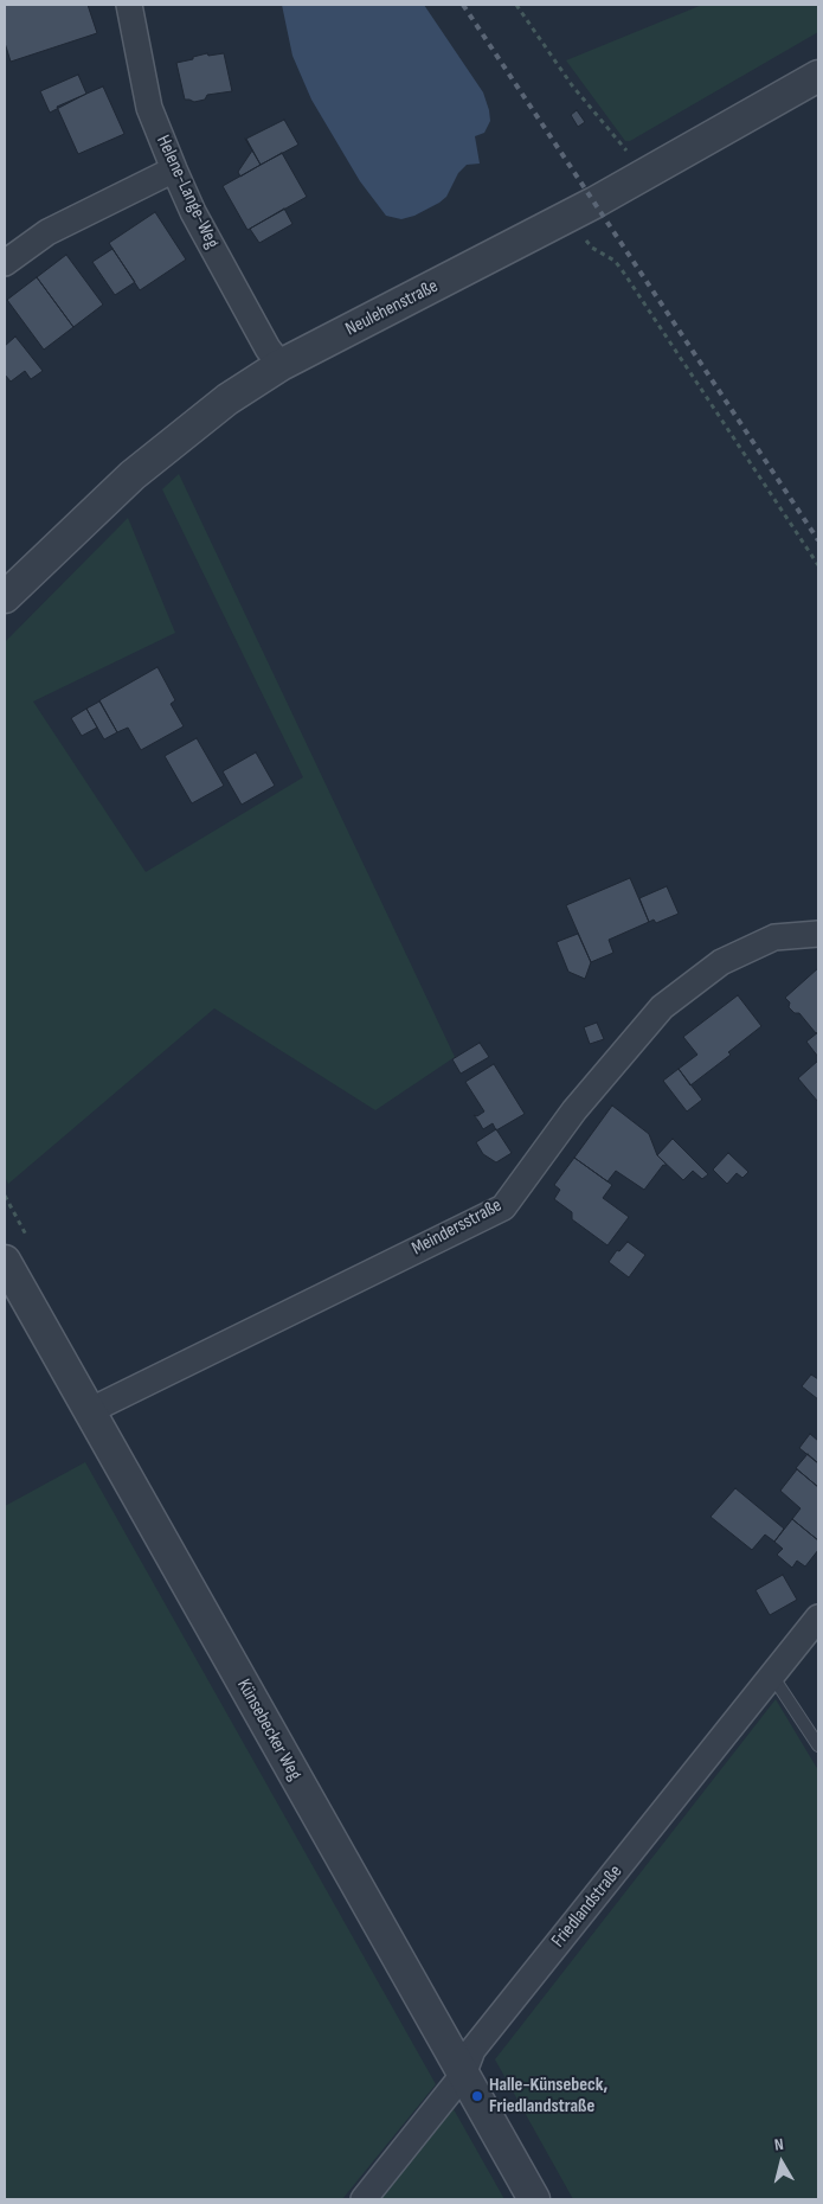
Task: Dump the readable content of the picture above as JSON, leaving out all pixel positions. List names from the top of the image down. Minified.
{"streets":{"street":["Helene-Lange-Weg","Neulehenstraße","Meindersstraße","Künsebecker Weg","Friedlandstraße"]},"crossings":[["Helene-Lange-Weg","Neulehenstraße"],["Meindersstraße","Künsebecker Weg"],["Künsebecker Weg","Friedlandstraße"]],"places":["Halle-Künsebeck, Friedlandstraße"],"north":"top"}
